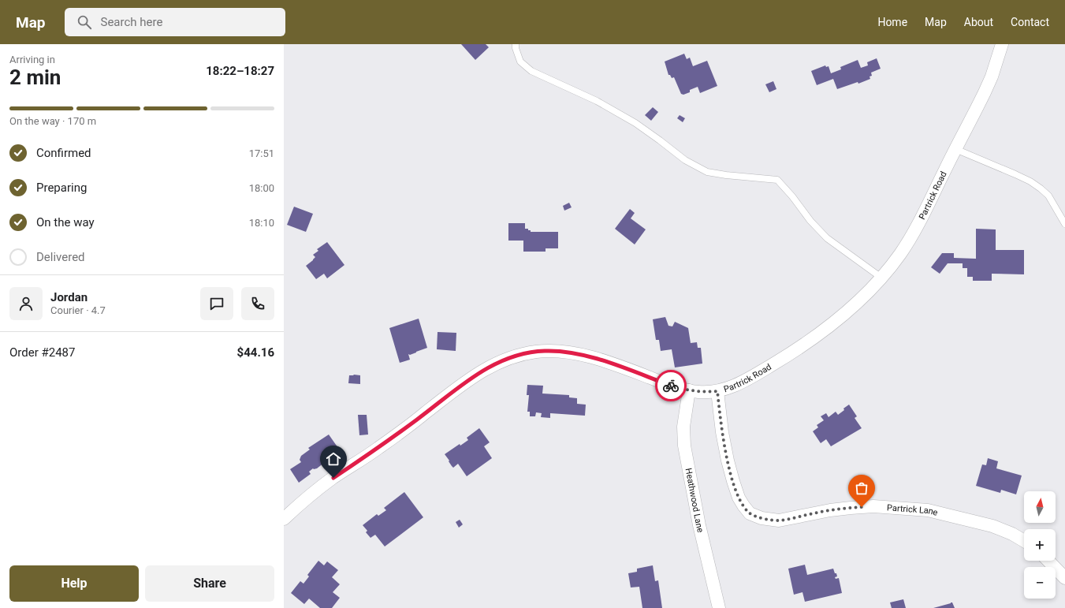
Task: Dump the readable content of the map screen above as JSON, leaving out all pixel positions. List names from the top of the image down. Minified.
{"streets":{"street":["Partrick Road","Heathwood Lane","Partrick Lane"]},"crossings":[["Partrick Road","Heathwood Lane"],["Partrick Road","Partrick Lane"]],"north":"top","page":{"header":"Map","search":"Search here","nav":["Home","Map","About","Contact"],"heading":["2 min","Arriving in","18:22–18:27"],"panel":["Jordan","Courier · 4.7","Order #2487","$44.16"],"bar":"On the way · 170 m","list":[["Confirmed","17:51"],["Preparing","18:00"],["On the way","18:10"],"Delivered"],"map_buttons":["+","−"],"buttons":["Help","Share"]}}
